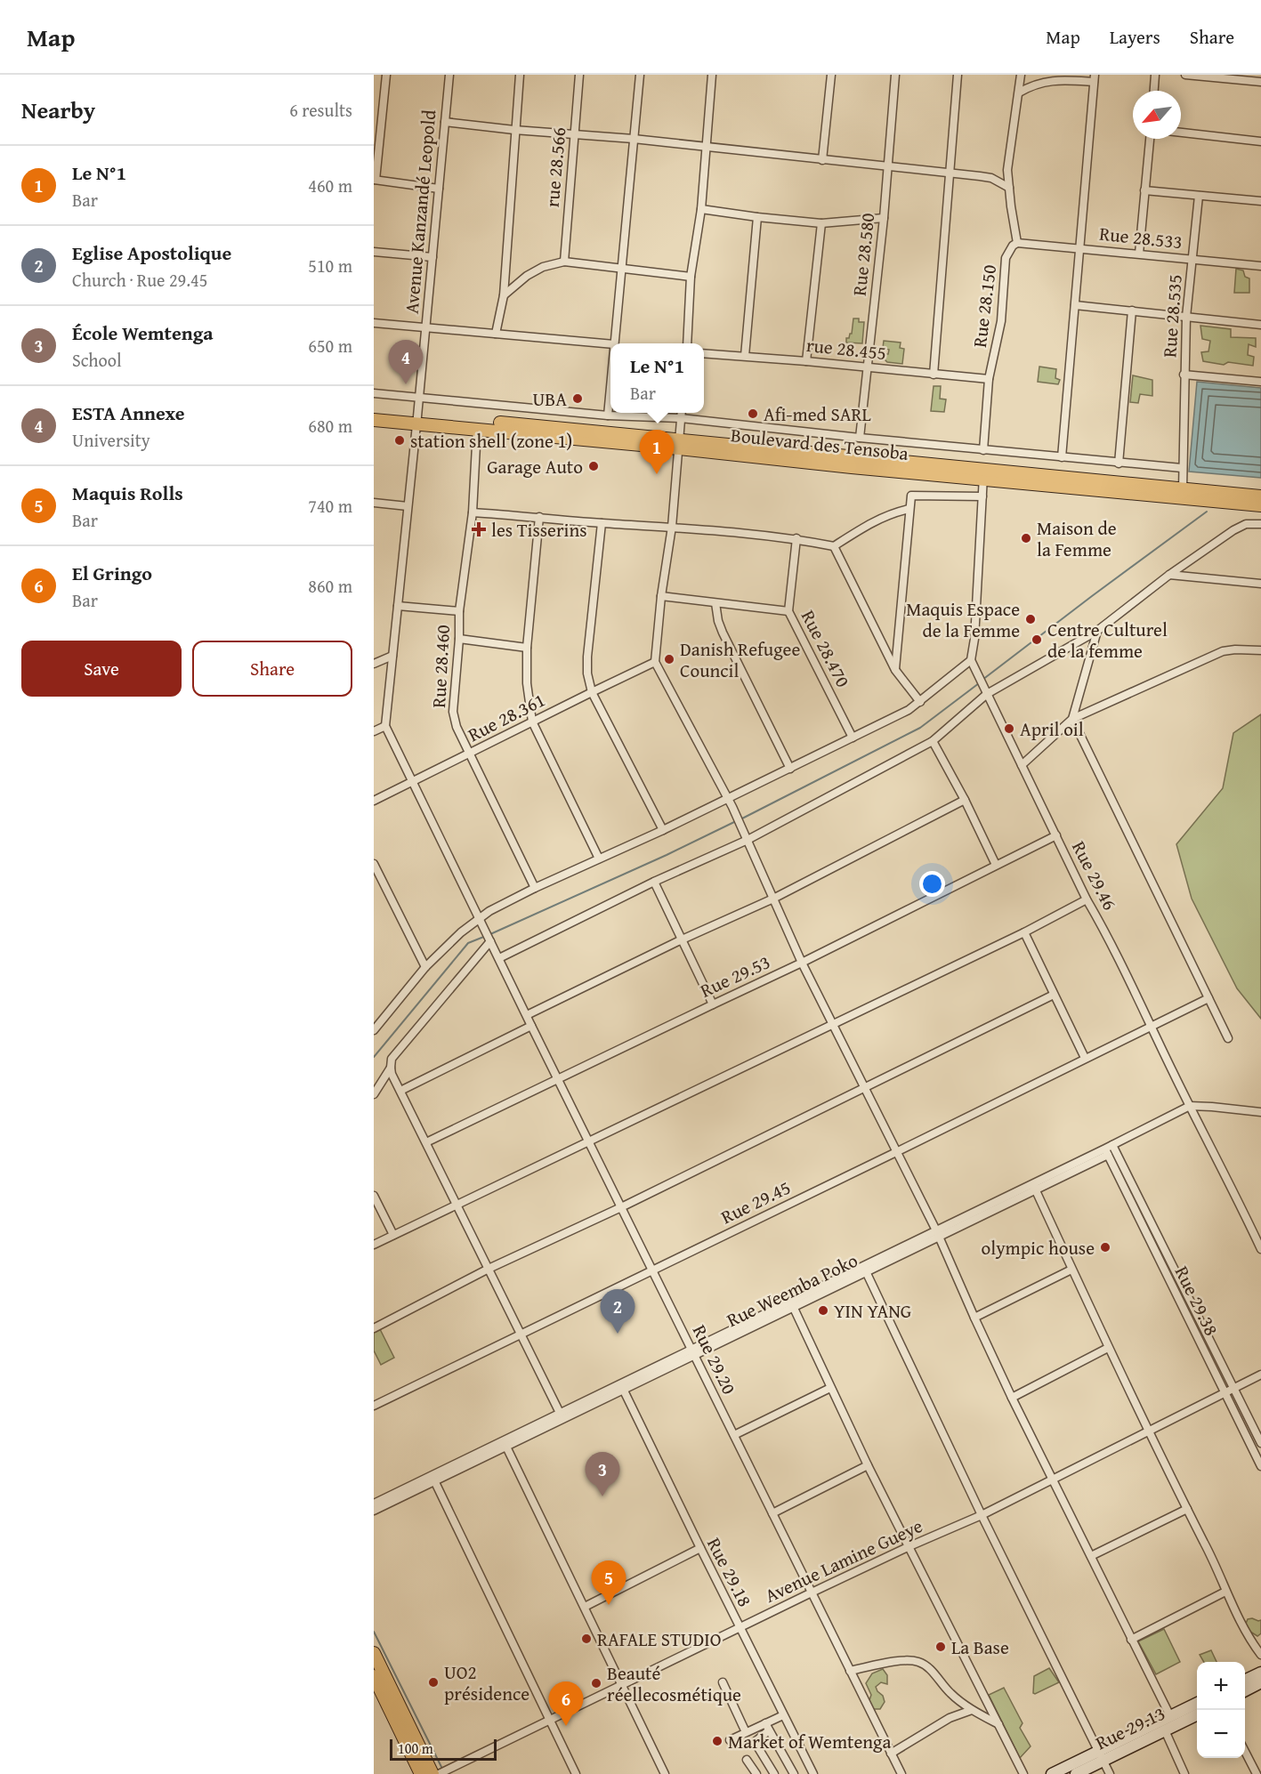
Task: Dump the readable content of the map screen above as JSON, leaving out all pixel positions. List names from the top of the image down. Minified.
{"streets":{"main road":["Boulevard des Tensoba","Rue 29.13"],"street":["rue 28.566","Avenue Kanzandé Leopold","Rue 28.533","Rue 28.580","Rue 28.150","Rue 28.535","rue 28.455","Rue 28.470","Rue 28.460","Rue 28.361","Rue 29.46","Rue 29.53","Rue 29.45","Rue Weemba Poko","Rue 29.38","Rue 29.20","Avenue Lamine Gueye","Rue 29.18"]},"crossings":[["Avenue Kanzandé Leopold","Boulevard des Tensoba"],["Rue 28.533","Rue 28.150"],["Rue 28.533","Rue 28.535"],["Rue 28.580","rue 28.455"],["Rue 28.150","rue 28.455"],["Rue 28.535","Boulevard des Tensoba"],["Boulevard des Tensoba","Rue 28.460"],["Rue 28.460","Rue 28.361"],["Rue 29.46","Rue 29.53"],["Rue 29.46","Rue 29.45"],["Rue 29.46","Rue Weemba Poko"],["Rue 29.53","Rue 29.20"],["Rue 29.45","Rue 29.20"],["Rue Weemba Poko","Rue 29.38"],["Rue Weemba Poko","Rue 29.20"],["Rue Weemba Poko","Rue 29.18"],["Rue 29.38","Avenue Lamine Gueye"],["Rue 29.20","Avenue Lamine Gueye"],["Avenue Lamine Gueye","Rue 29.18"]],"places":{"other":["UBA","Afi-med SARL","station shell (zone 1)","Garage Auto","Maison de la Femme","Maquis Espace de la Femme","Centre Culturel de la femme","Danish Refugee Council","April oil","olympic house","YIN YANG","RAFALE STUDIO","La Base","UO2 présidence","Beauté réellecosmétique","Market of Wemtenga"],"health":["les Tisserins"]},"scale_bar":"100 m","north":"bottom left","page":{"header":"Map","nav":["Map","Layers","Share"],"heading":["Nearby","6 results"],"list":[{"mark":"1","name":"Le N°1","note":"Bar","value":"460 m"},{"mark":"2","name":"Eglise Apostolique","note":"Church · Rue 29.45","value":"510 m"},{"mark":"3","name":"École Wemtenga","note":"School","value":"650 m"},{"mark":"4","name":"ESTA Annexe","note":"University","value":"680 m"},{"mark":"5","name":"Maquis Rolls","note":"Bar","value":"740 m"},{"mark":"6","name":"El Gringo","note":"Bar","value":"860 m"}],"pins":["4","1","2","3","5","6"],"popup":["Le N°1","Bar"],"buttons":["Save","Share"],"map_buttons":["+","−"],"scale":"100 m"}}
